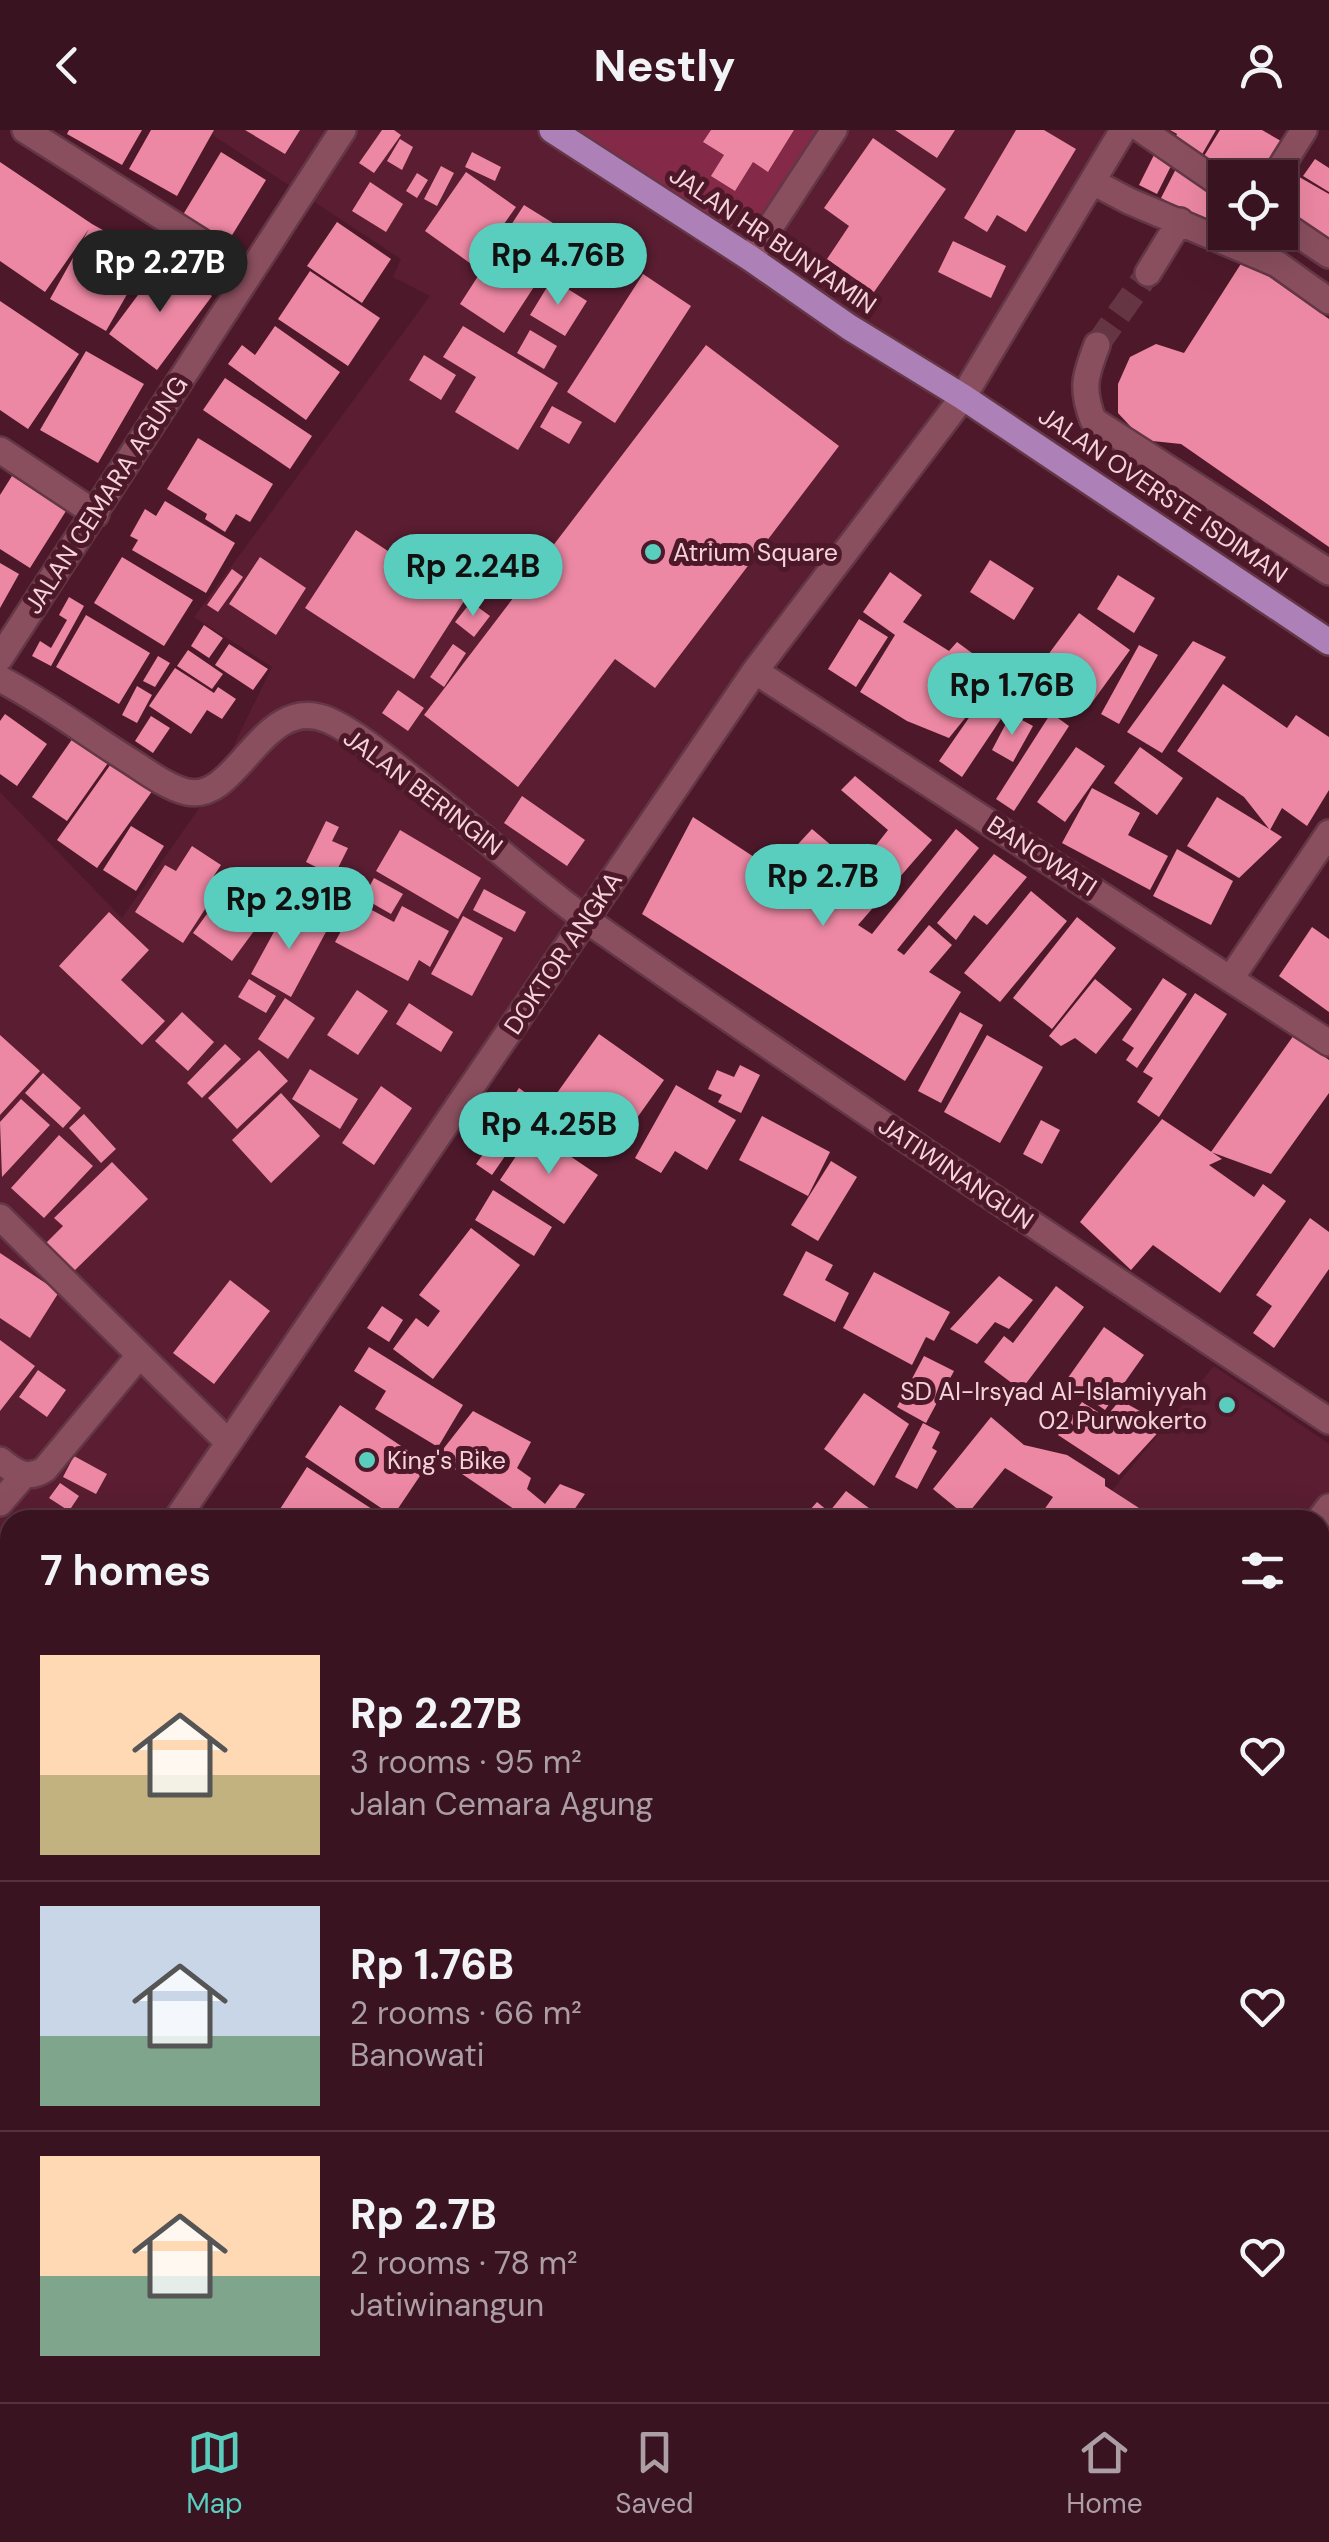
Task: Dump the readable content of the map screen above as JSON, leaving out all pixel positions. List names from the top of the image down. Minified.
{"streets":{"main road":["JALAN HR BUNYAMIN","JALAN OVERSTE ISDIMAN"],"street":["JALAN CEMARA AGUNG","JALAN BERINGIN","BANOWATI","DOKTOR ANGKA","JATIWINANGUN"]},"crossings":[["JALAN HR BUNYAMIN","JALAN OVERSTE ISDIMAN"],["JALAN HR BUNYAMIN","DOKTOR ANGKA"],["JALAN OVERSTE ISDIMAN","DOKTOR ANGKA"],["JALAN BERINGIN","DOKTOR ANGKA"],["JALAN BERINGIN","JATIWINANGUN"],["BANOWATI","DOKTOR ANGKA"],["DOKTOR ANGKA","JATIWINANGUN"]],"places":["Atrium Square","SD Al-Irsyad Al-Islamiyyah 02 Purwokerto","King's Bike"],"page":{"header":"Nestly","price":["Rp 4.76B","Rp 2.27B","Rp 2.24B","Rp 1.76B","Rp 2.7B","Rp 2.91B","Rp 4.25B"],"heading":"7 homes","list":[{"name":"Rp 2.27B","note":"3 rooms · 95 m² · Jalan Cemara Agung"},{"name":"Rp 1.76B","note":"2 rooms · 66 m² · Banowati"},{"name":"Rp 2.7B","note":"2 rooms · 78 m² · Jatiwinangun"}],"tabs":["Map","Saved","Home"]}}
